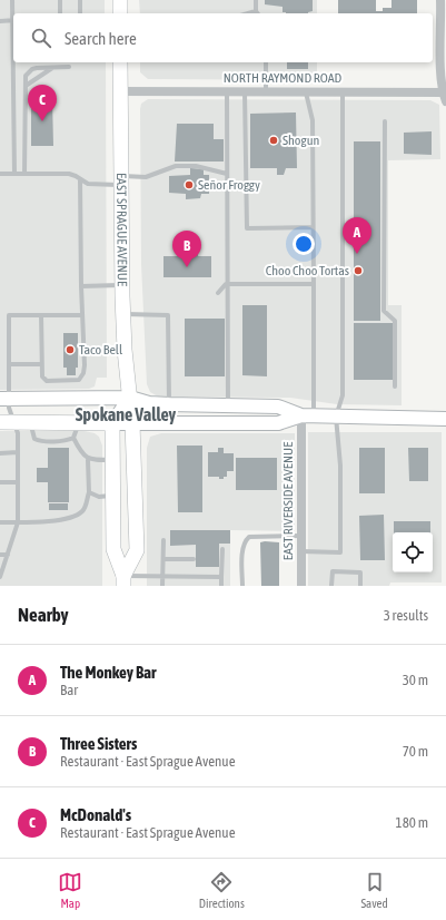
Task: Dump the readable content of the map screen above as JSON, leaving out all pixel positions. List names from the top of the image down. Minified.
{"streets":{"main road":["EAST SPRAGUE AVENUE"],"street":["NORTH RAYMOND ROAD","EAST RIVERSIDE AVENUE"]},"crossings":[["NORTH RAYMOND ROAD","EAST SPRAGUE AVENUE"]],"districts":["Spokane Valley"],"places":["Shogun","Señor Froggy","Choo Choo Tortas","Taco Bell"],"page":{"search":"Search here","pins":["C","A","B"],"heading":["Nearby","3 results"],"list":[{"mark":"A","name":"The Monkey Bar","note":"Bar","value":"30 m"},{"mark":"B","name":"Three Sisters","note":"Restaurant · East Sprague Avenue","value":"70 m"},{"mark":"C","name":"McDonald's","note":"Restaurant · East Sprague Avenue","value":"180 m"}],"nav":["Map","Directions","Saved"]}}
